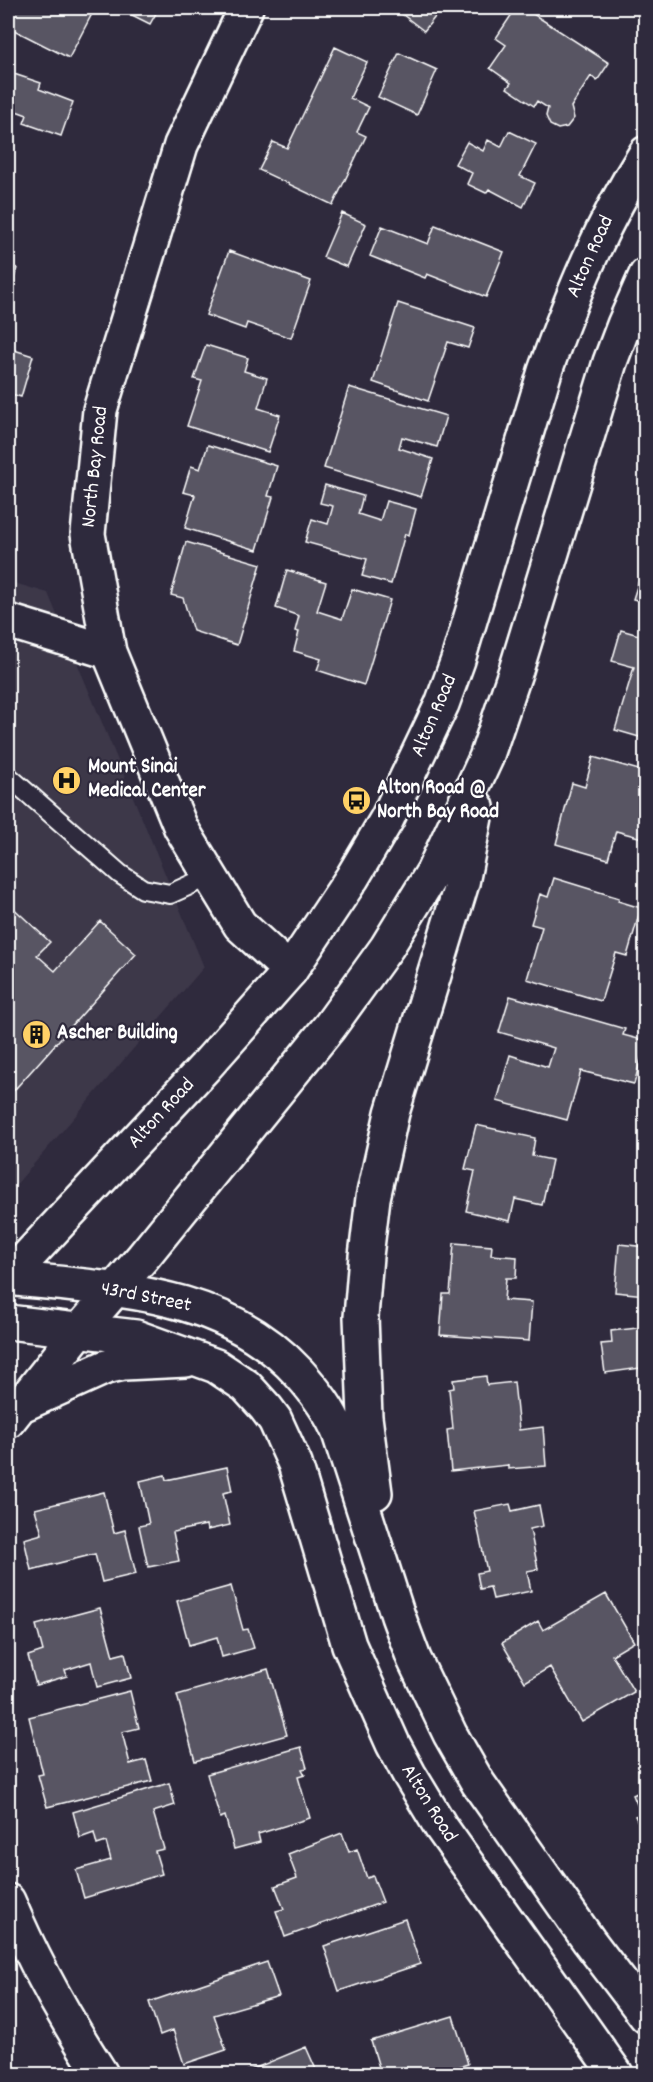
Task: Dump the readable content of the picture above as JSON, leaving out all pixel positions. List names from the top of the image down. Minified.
{"streets":{"main road":["Alton Road","North Bay Road","43rd Street"]},"crossings":[["Alton Road","North Bay Road"],["Alton Road","43rd Street"]],"places":{"hospital":["Mount Sinai Medical Center"],"bus stop":["Alton Road @ North Bay Road"],"building":["Ascher Building"]}}
